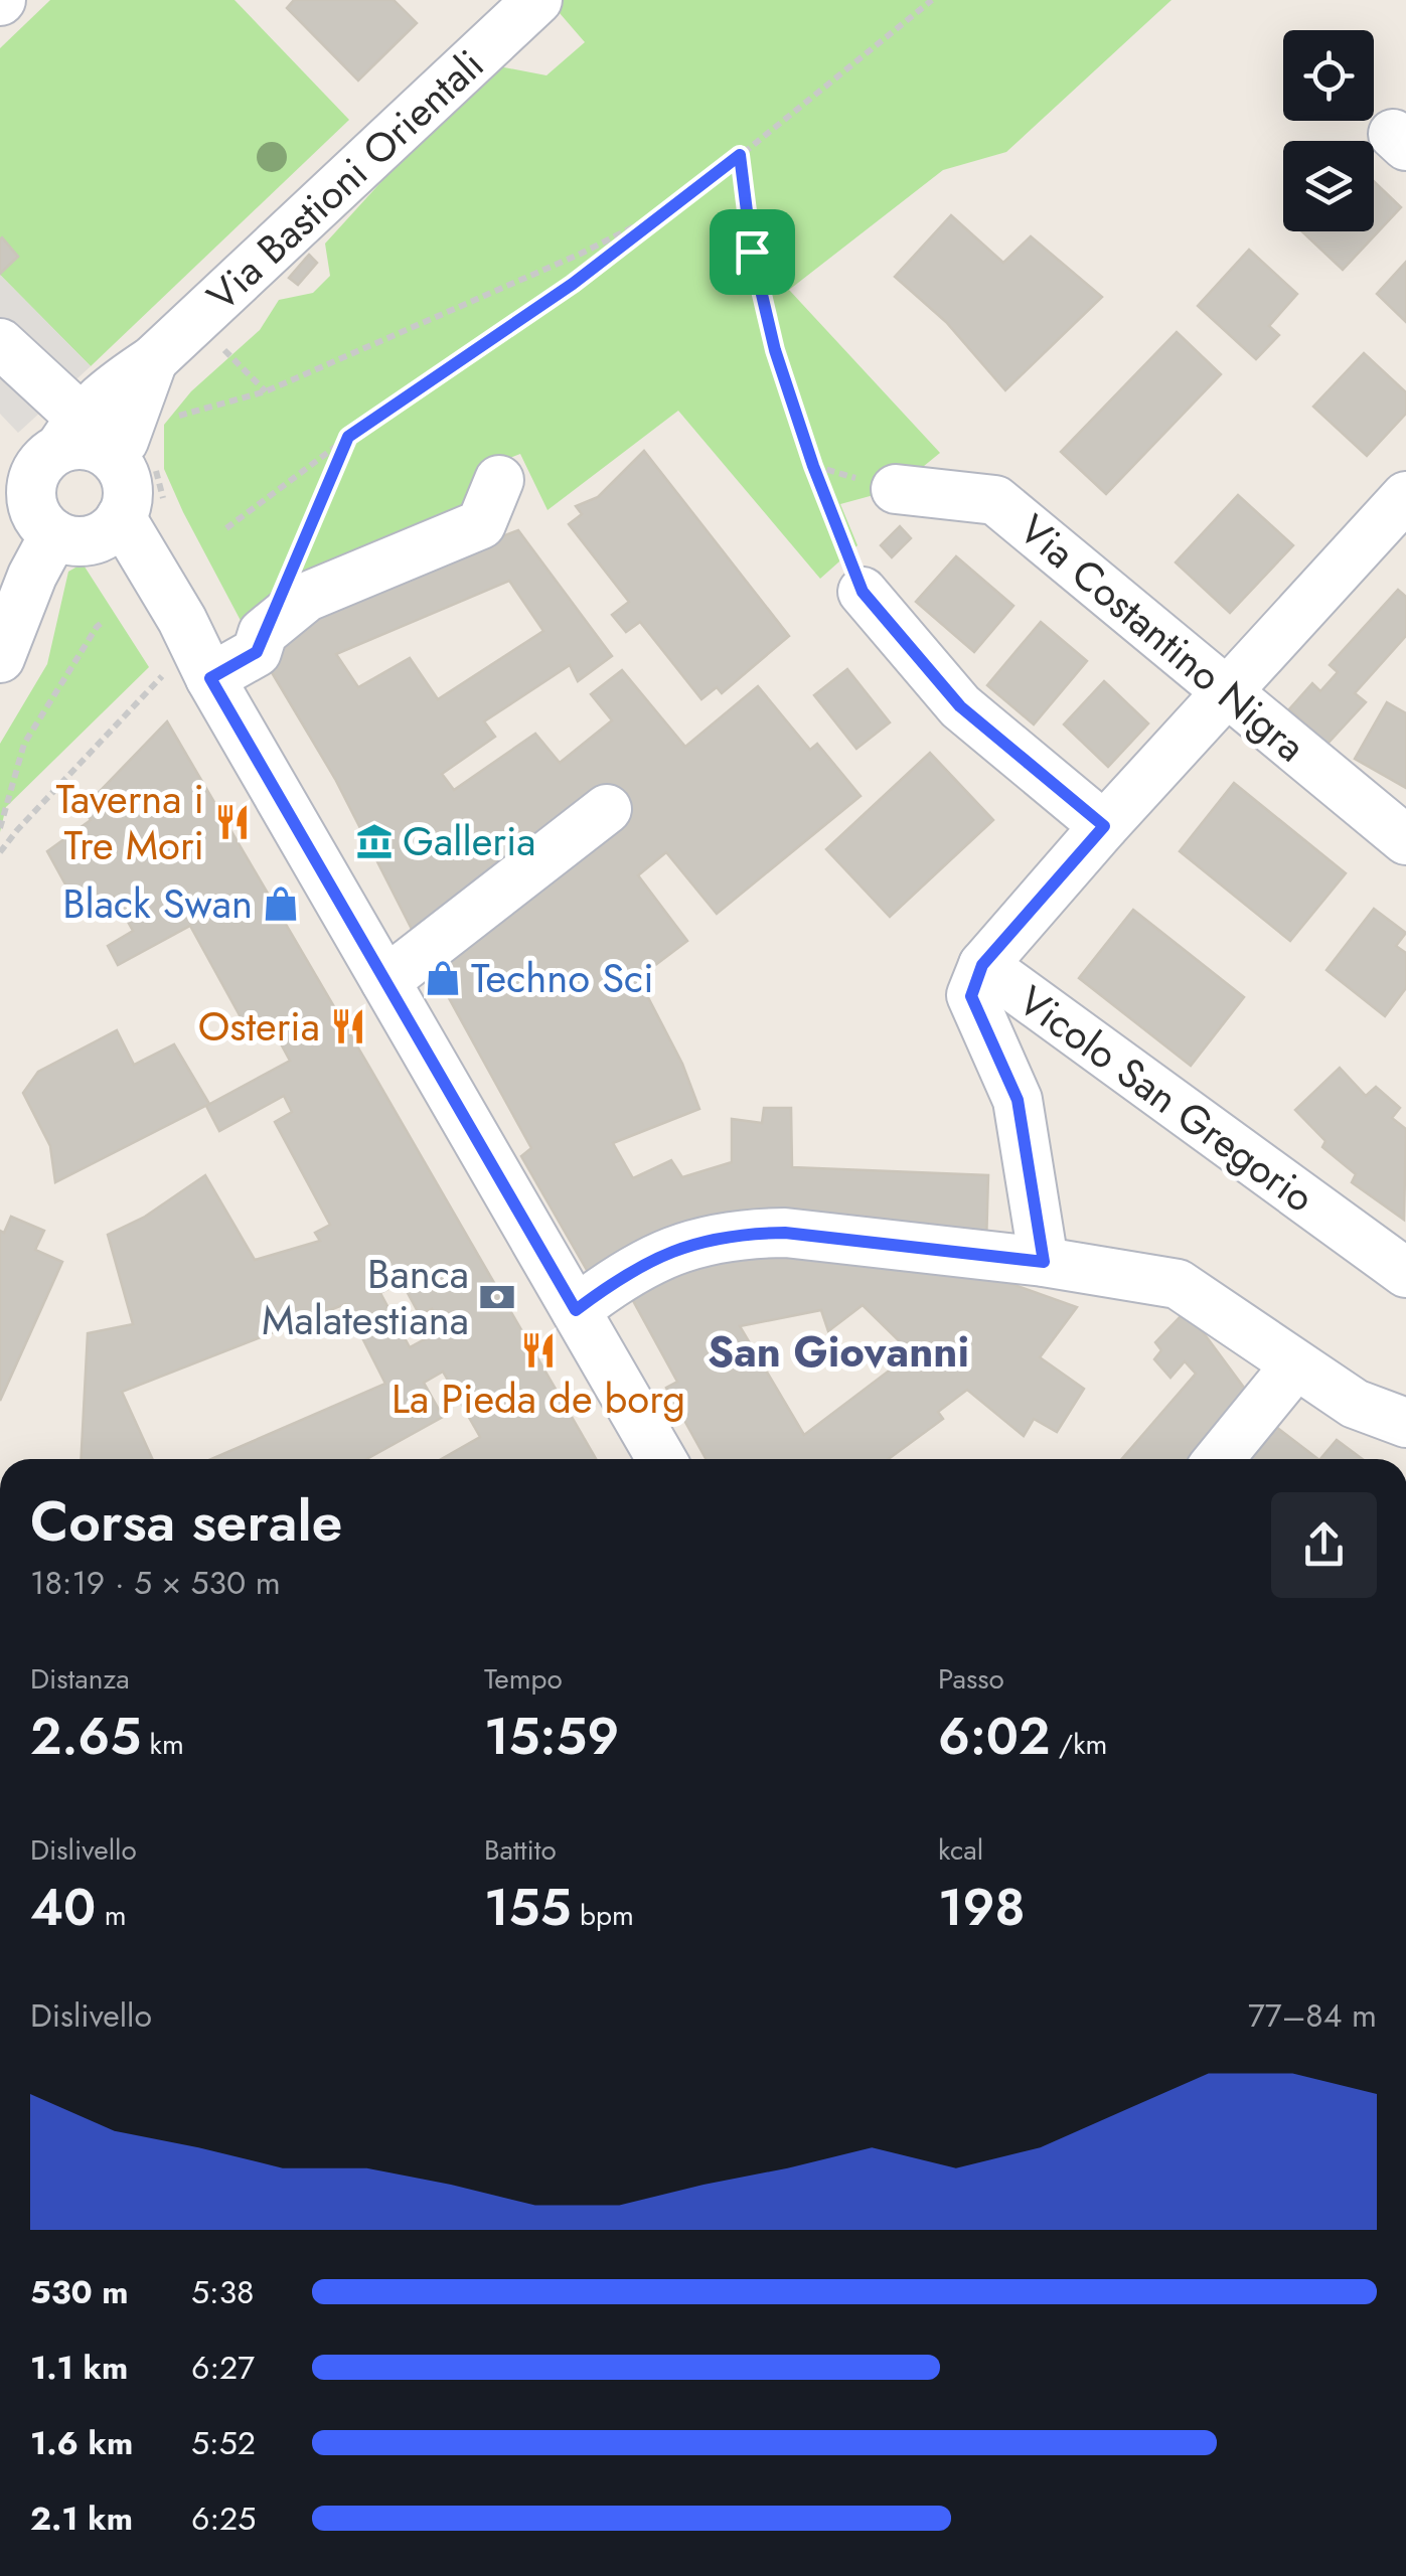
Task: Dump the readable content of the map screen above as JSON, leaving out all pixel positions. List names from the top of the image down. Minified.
{"streets":{"street":["Via Bastioni Orientali","Via Costantino Nigra","Vicolo San Gregorio"]},"districts":["San Giovanni"],"places":{"restaurant":["Taverna i Tre Mori","Osteria","La Pieda de borg"],"museum":["Galleria"],"shop":["Black Swan","Techno Sci"],"bank":["Banca Malatestiana"]},"page":{"heading":["Corsa serale","18:19 · 5 × 530 m"],"stats":[["Distanza","2.65 km"],["Tempo","15:59"],["Passo","6:02 /km"],["Dislivello","40 m"],["Battito","155 bpm"],["kcal","198"]],"chart":["Dislivello","77–84 m"],"list":[{"name":"530 m","note":"5:38"},{"name":"1.1 km","note":"6:27"},{"name":"1.6 km","note":"5:52"},{"name":"2.1 km","note":"6:25"}]}}
